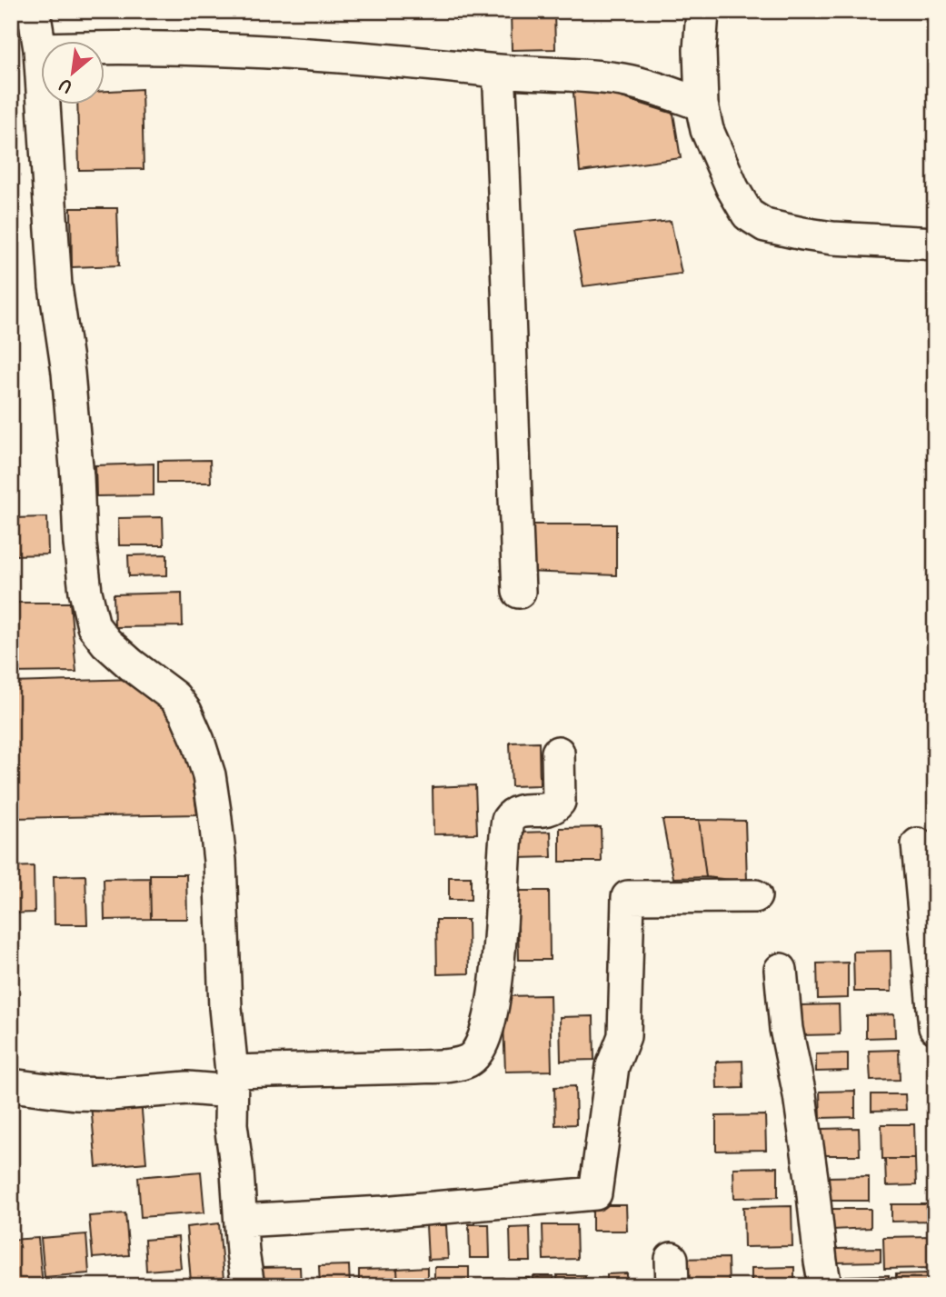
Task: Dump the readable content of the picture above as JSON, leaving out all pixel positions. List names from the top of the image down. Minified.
{"north":"bottom left"}
